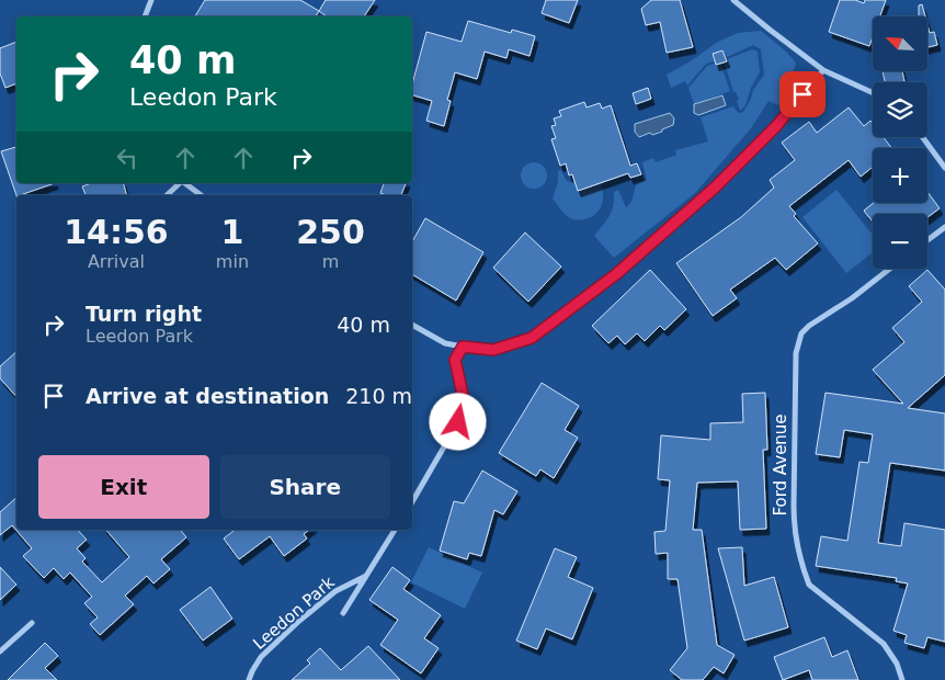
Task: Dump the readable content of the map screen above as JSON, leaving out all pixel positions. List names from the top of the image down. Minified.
{"streets":{"street":["Ford Avenue","Leedon Park"]},"north":"top left","page":{"map_buttons":["+","−"],"turn":["40 m","Leedon Park"],"eta":["14:56","Arrival","1","min","250","m"],"list":[{"name":"Turn right","note":"Leedon Park","value":"40 m"},{"name":"Arrive at destination","value":"210 m"}],"buttons":["Exit","Share"]}}
